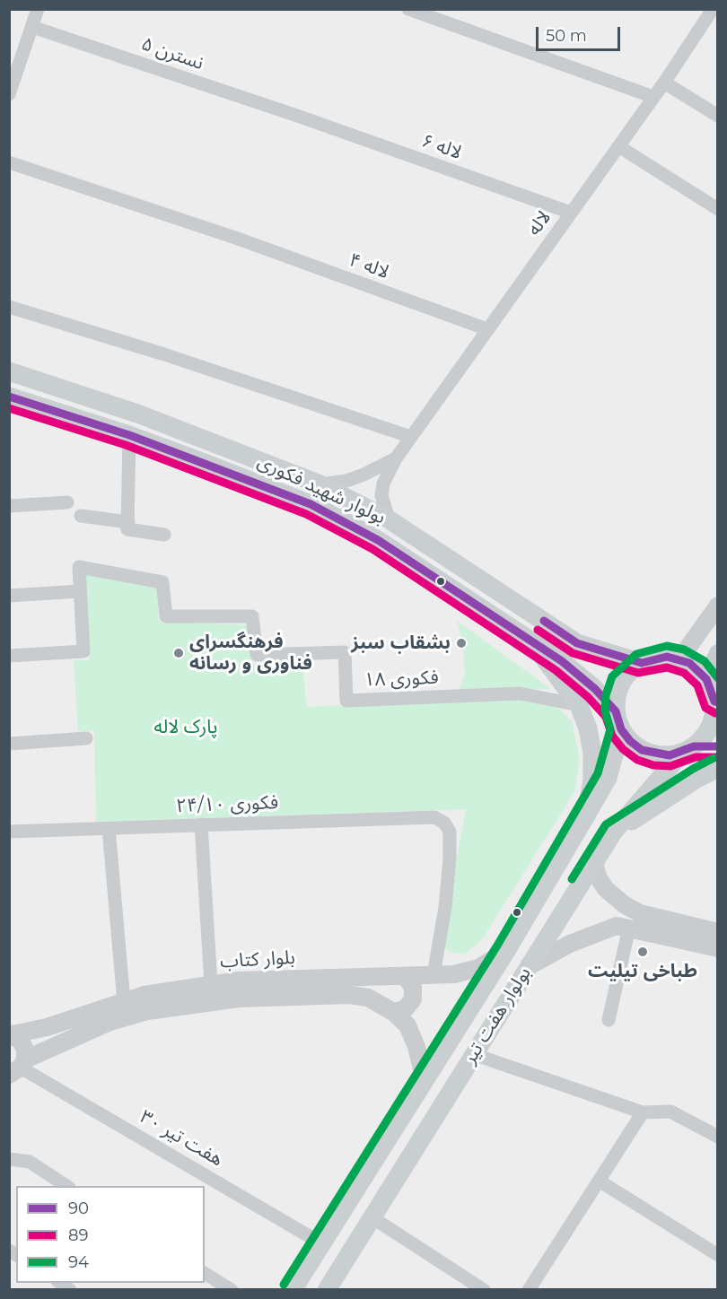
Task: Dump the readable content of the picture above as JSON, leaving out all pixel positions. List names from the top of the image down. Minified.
{"streets":{"main road":["بولوار شهید فکوری","بولوار هفت تیر"],"street":["نسترن ۵","لاله ۶","لاله","لاله ۴","فکوری ١٨","فکوری ۲۴/۱۰","بلوار کتاب","هفت تیر ۳۰"]},"crossings":[["نسترن ۵","لاله ۶"],["لاله ۶","لاله"],["لاله","لاله ۴"],["لاله","بولوار شهید فکوری"],["بولوار شهید فکوری","بولوار هفت تیر"],["فکوری ۲۴/۱۰","بلوار کتاب"],["بلوار کتاب","بولوار هفت تیر"],["بلوار کتاب","هفت تیر ۳۰"],["بولوار هفت تیر","هفت تیر ۳۰"]],"parks":["پارک لاله"],"places":["بشقاب سبز","فرهنگسرای فناوری و رسانه","طباخی تیلیت"],"lines":["transit line 90","transit line 89","transit line 94"],"legend":["90","89","94"],"scale_bar":"50 m"}
